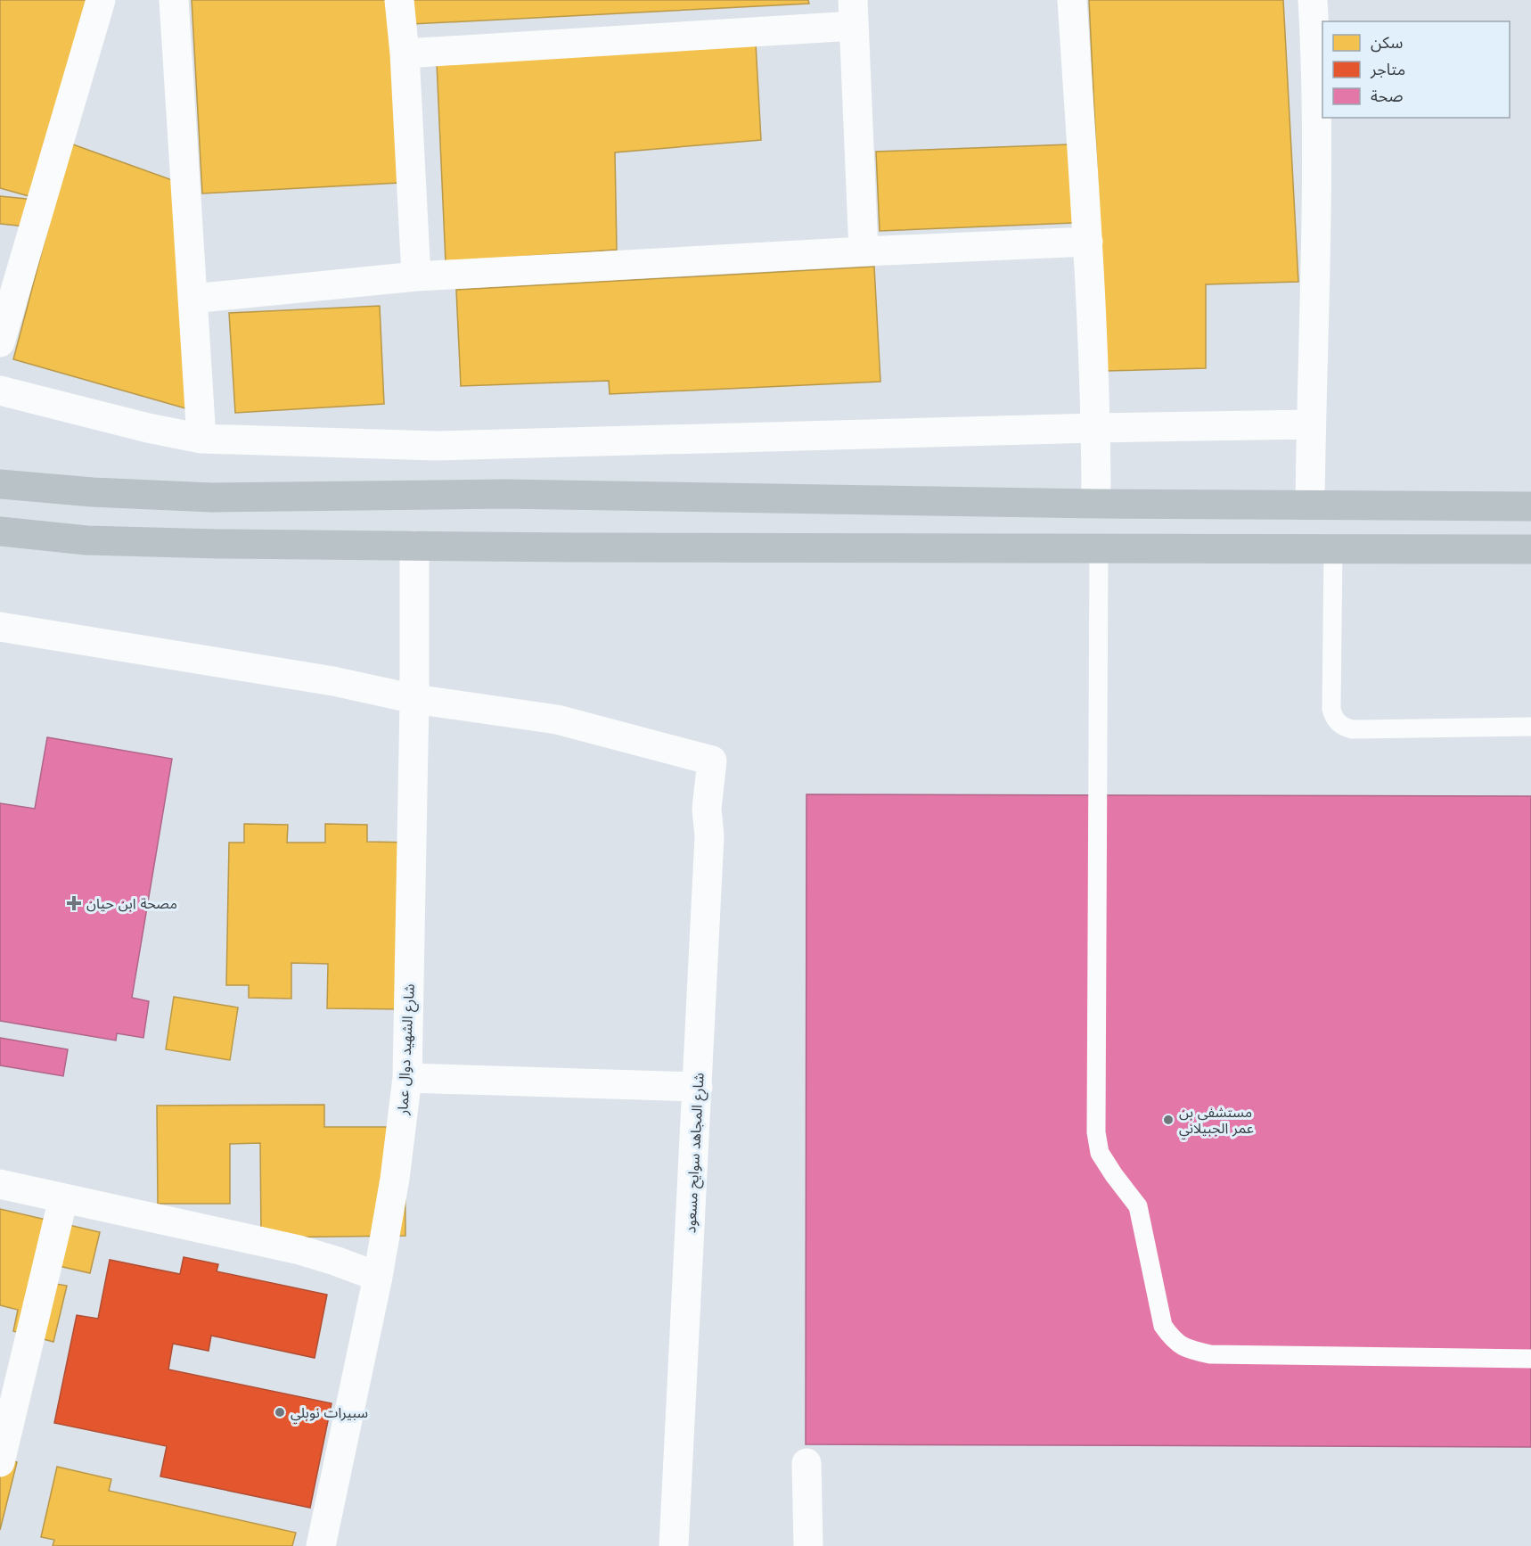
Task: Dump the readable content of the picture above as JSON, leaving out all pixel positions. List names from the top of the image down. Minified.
{"streets":{"street":["شارع الشهيد دوال عمار","شارع المجاهد سوايح مسعود"]},"crossings":[["شارع الشهيد دوال عمار","شارع المجاهد سوايح مسعود"]],"places":{"health":["مصحة ابن حيان"],"other":["مستشفى بن عمر الجبيلاني","سبيرات نوبلي"]},"legend":["سكن","متاجر","صحة"]}
